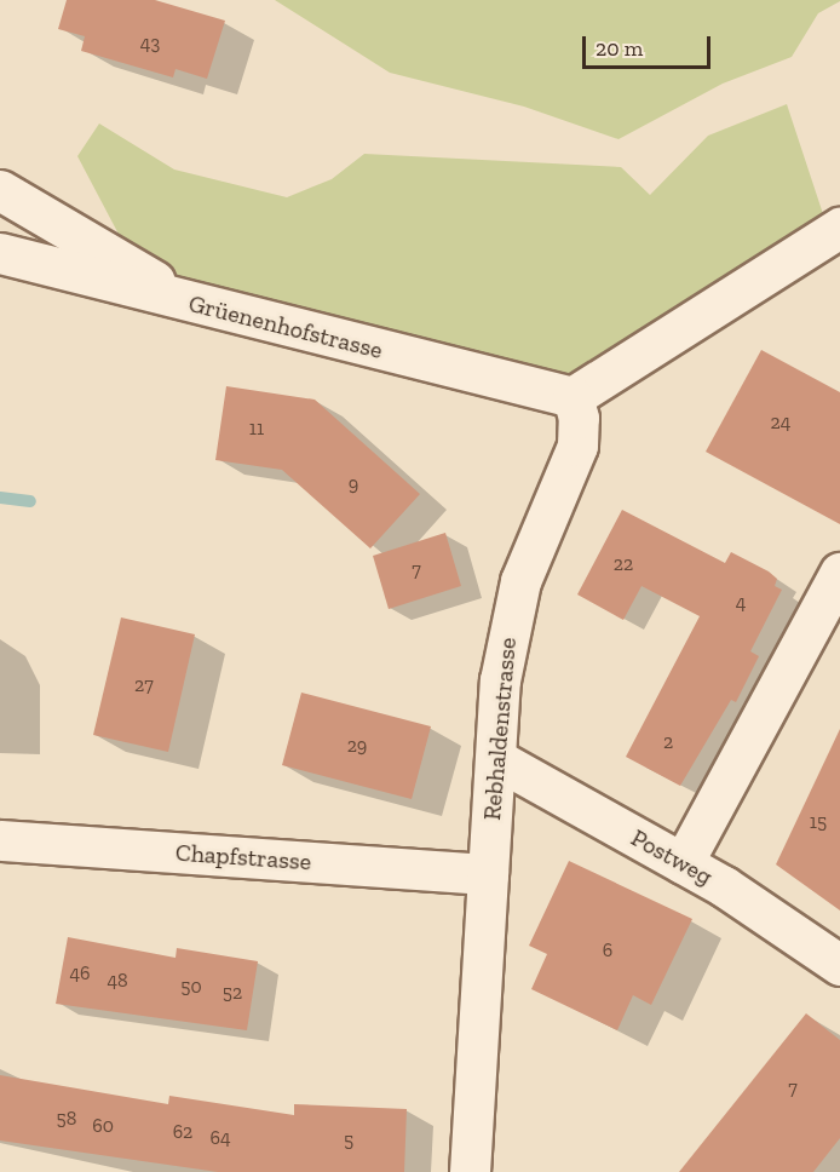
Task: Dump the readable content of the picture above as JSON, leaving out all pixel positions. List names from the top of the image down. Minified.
{"streets":{"street":["Grüenenhofstrasse","Rebhaldenstrasse","Chapfstrasse","Postweg"]},"crossings":[["Grüenenhofstrasse","Rebhaldenstrasse"],["Rebhaldenstrasse","Chapfstrasse"],["Rebhaldenstrasse","Postweg"]],"house_numbers":["43","24","11","9","22","7","4","27","2","29","15","6","46","48","50","52","7","58","60","62","64","5"],"scale_bar":"20 m"}
